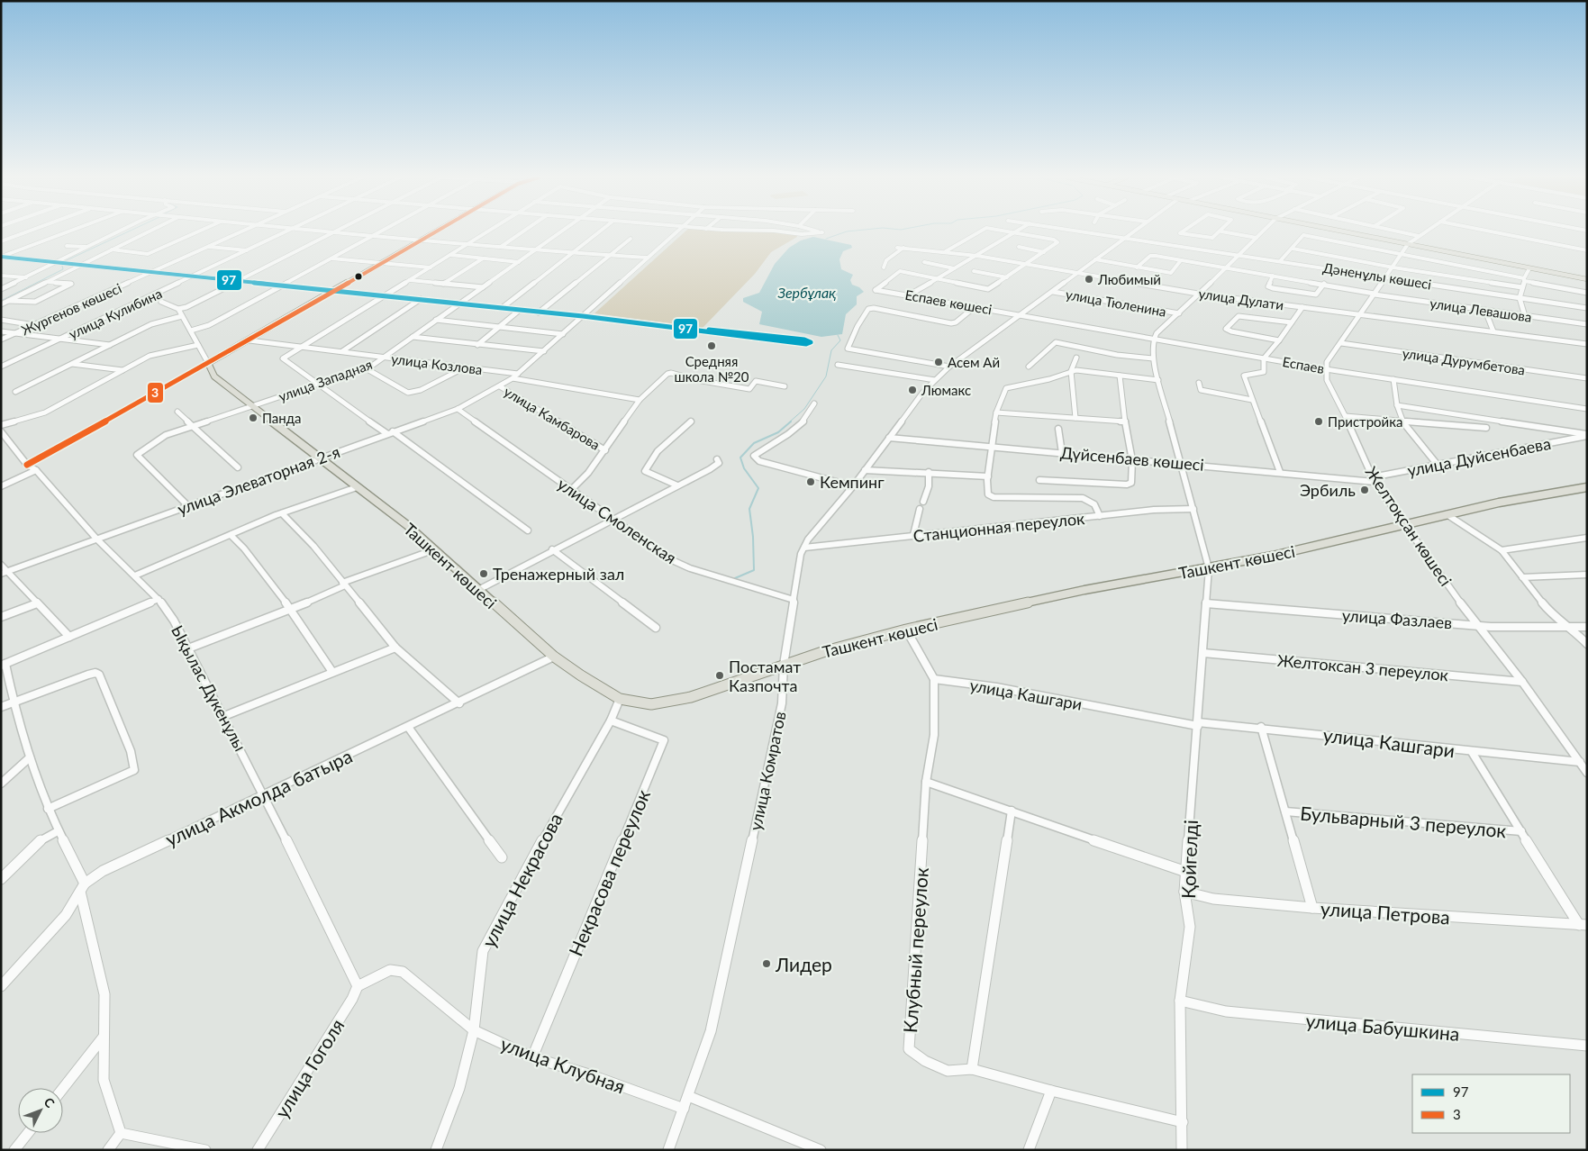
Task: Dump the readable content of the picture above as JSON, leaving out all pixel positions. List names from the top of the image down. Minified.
{"streets":{"main road":["Ташкент көшесі"],"street":["Дәненұлы көшесі","улица Дулати","Еспаев көшесі","улица Тюленина","Жүргенов көшесі","улица Левашова","улица Кулибина","улица Дурумбетова","улица Козлова","Еспаев","улица Западная","улица Камбарова","улица Дуйсенбаева","Дүйсенбаев көшесі","улица Элеваторная 2-я","улица Смоленская","Желтоқсан көшесі","Станционная переулок","улица Фазлаев","Желтоксан 3 переулок","Ықылас Дүкенұлы","улица Кашгари","улица Комратов","улица Акмолда батыра","Бульварный 3 переулок","Қойгелді","Некрасова переулок","улица Некрасова","улица Петрова","Клубный переулок","улица Бабушкина","улица Клубная","улица Гоголя"]},"crossings":[["Дәненұлы көшесі","улица Комратов"],["улица Дулати","улица Комратов"],["Еспаев көшесі","Еспаев"],["Еспаев көшесі","улица Комратов"],["улица Тюленина","улица Комратов"],["улица Козлова","улица Западная"],["улица Козлова","улица Элеваторная 2-я"],["Еспаев","Желтоқсан көшесі"],["Еспаев","улица Комратов"],["Еспаев","Қойгелді"],["улица Западная","улица Элеваторная 2-я"],["улица Западная","Ташкент көшесі"],["улица Камбарова","улица Элеваторная 2-я"],["улица Дуйсенбаева","Дүйсенбаев көшесі"],["улица Дуйсенбаева","Желтоқсан көшесі"],["Дүйсенбаев көшесі","Желтоқсан көшесі"],["Дүйсенбаев көшесі","улица Комратов"],["Дүйсенбаев көшесі","Қойгелді"],["улица Элеваторная 2-я","улица Смоленская"],["улица Элеваторная 2-я","Ташкент көшесі"],["улица Элеваторная 2-я","Ықылас Дүкенұлы"],["улица Смоленская","улица Комратов"],["Желтоқсан көшесі","Ташкент көшесі"],["Желтоқсан көшесі","улица Фазлаев"],["Желтоқсан көшесі","Желтоксан 3 переулок"],["Желтоқсан көшесі","улица Кашгари"],["Станционная переулок","улица Комратов"],["Станционная переулок","Қойгелді"],["Ташкент көшесі","улица Комратов"],["Ташкент көшесі","улица Акмолда батыра"],["Ташкент көшесі","Қойгелді"],["Ташкент көшесі","улица Некрасова"],["Ташкент көшесі","Клубный переулок"],["улица Фазлаев","Қойгелді"],["Желтоксан 3 переулок","Қойгелді"],["Ықылас Дүкенұлы","улица Акмолда батыра"],["Ықылас Дүкенұлы","улица Клубная"],["Ықылас Дүкенұлы","улица Гоголя"],["улица Кашгари","Қойгелді"],["улица Кашгари","Клубный переулок"],["улица Комратов","улица Клубная"],["Қойгелді","улица Петрова"],["Қойгелді","Клубный переулок"],["Қойгелді","улица Бабушкина"],["Некрасова переулок","улица Некрасова"],["Некрасова переулок","улица Клубная"],["улица Некрасова","улица Клубная"],["улица Клубная","улица Гоголя"]],"water":["Зербұлақ"],"places":["Любимый","Средняя школа №20","Асем Ай","Люмакс","Панда","Пристройка","Кемпинг","Эрбиль","Тренажерный зал","Постамат Казпочта","Лидер"],"lines":["transit line 3","transit line 97"],"legend":["97","3"],"north":"top right"}
